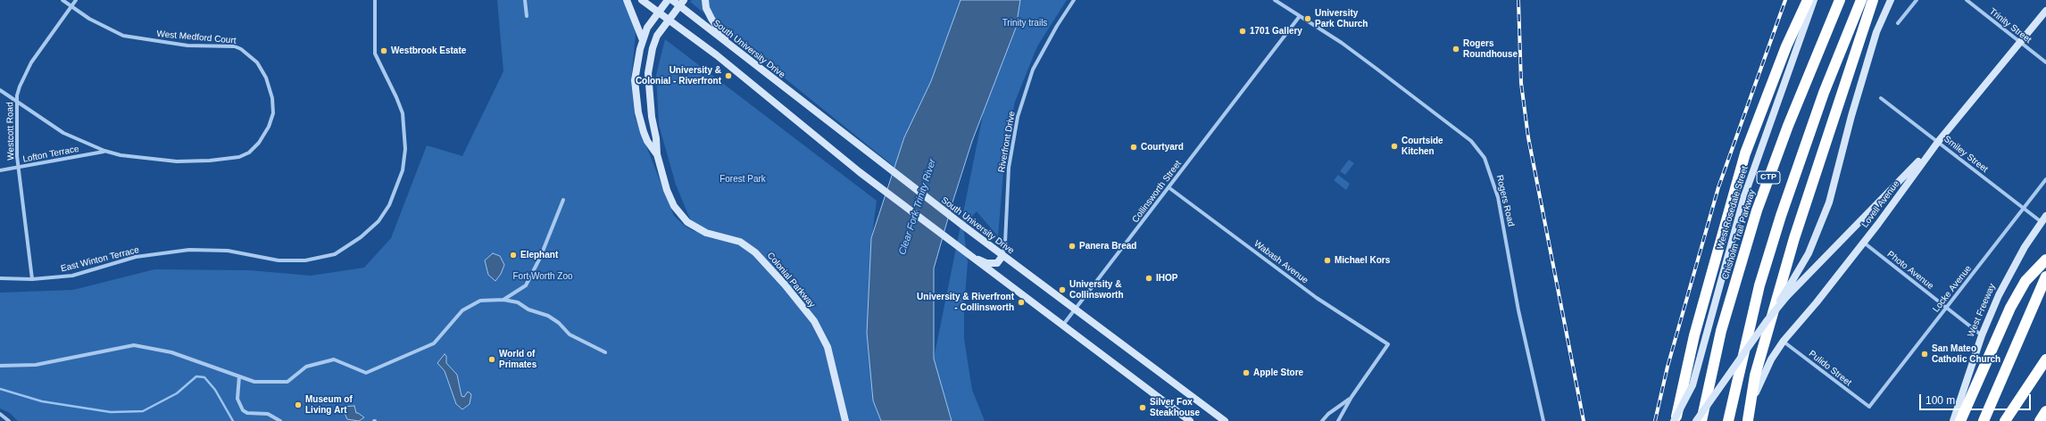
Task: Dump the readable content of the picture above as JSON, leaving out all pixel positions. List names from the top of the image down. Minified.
{"streets":{"highway":["CTP","Chisholm Trail Parkway"],"main road":["South University Drive","Lovell Avenue","West Rosedale Street","Colonial Parkway","West Freeway"],"street":["Trinity Street","West Medford Court","Westcott Road","Riverfront Drive","Lofton Terrace","Smiley Street","Collinsworth Street","Rogers Road","East Winton Terrace","Wabash Avenue","Photo Avenue","Locke Avenue","Pulido Street"]},"crossings":[["Trinity Street","Lovell Avenue"],["West Medford Court","Westcott Road"],["West Medford Court","Lofton Terrace"],["South University Drive","Riverfront Drive"],["South University Drive","Collinsworth Street"],["South University Drive","Colonial Parkway"],["Westcott Road","Lofton Terrace"],["Westcott Road","East Winton Terrace"],["Smiley Street","Lovell Avenue"],["Smiley Street","Locke Avenue"],["Smiley Street","West Freeway"],["Collinsworth Street","Rogers Road"],["Collinsworth Street","Wabash Avenue"],["Lovell Avenue","Photo Avenue"],["Lovell Avenue","Pulido Street"],["Photo Avenue","Locke Avenue"],["Photo Avenue","West Freeway"],["Locke Avenue","Pulido Street"]],"water":["Clear Fork Trinity River"],"parks":["Trinity trails","Forest Park","Fort Worth Zoo"],"places":["University Park Church","1701 Gallery","Rogers Roundhouse","Westbrook Estate","University & Colonial - Riverfront","Courtside Kitchen","Courtyard","Panera Bread","Elephant","Michael Kors","IHOP","University & Collinsworth","University & Riverfront - Collinsworth","San Mateo Catholic Church","World of Primates","Apple Store","Museum of Living Art","Silver Fox Steakhouse"],"scale_bar":"100 m"}
